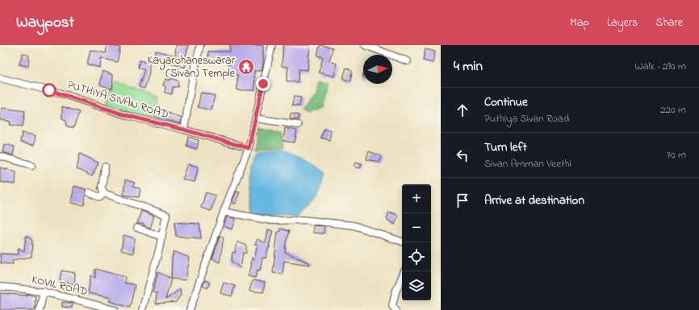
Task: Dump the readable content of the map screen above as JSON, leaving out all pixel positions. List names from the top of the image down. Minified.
{"streets":{"street":["PUTHIYA SIVAN ROAD","KOVIL ROAD"]},"places":{"temple":["Kayarohaneswarar (Sivan) Temple"]},"north":"right","page":{"header":"Waypost","nav":["Map","Layers","Share"],"heading":["4 min","Walk · 290 m"],"list":[["Continue","Puthiya Sivan Road","220 m"],["Turn left","Sivan Amman Veethi","70 m"],"Arrive at destination"],"map_buttons":["+","−"]}}
